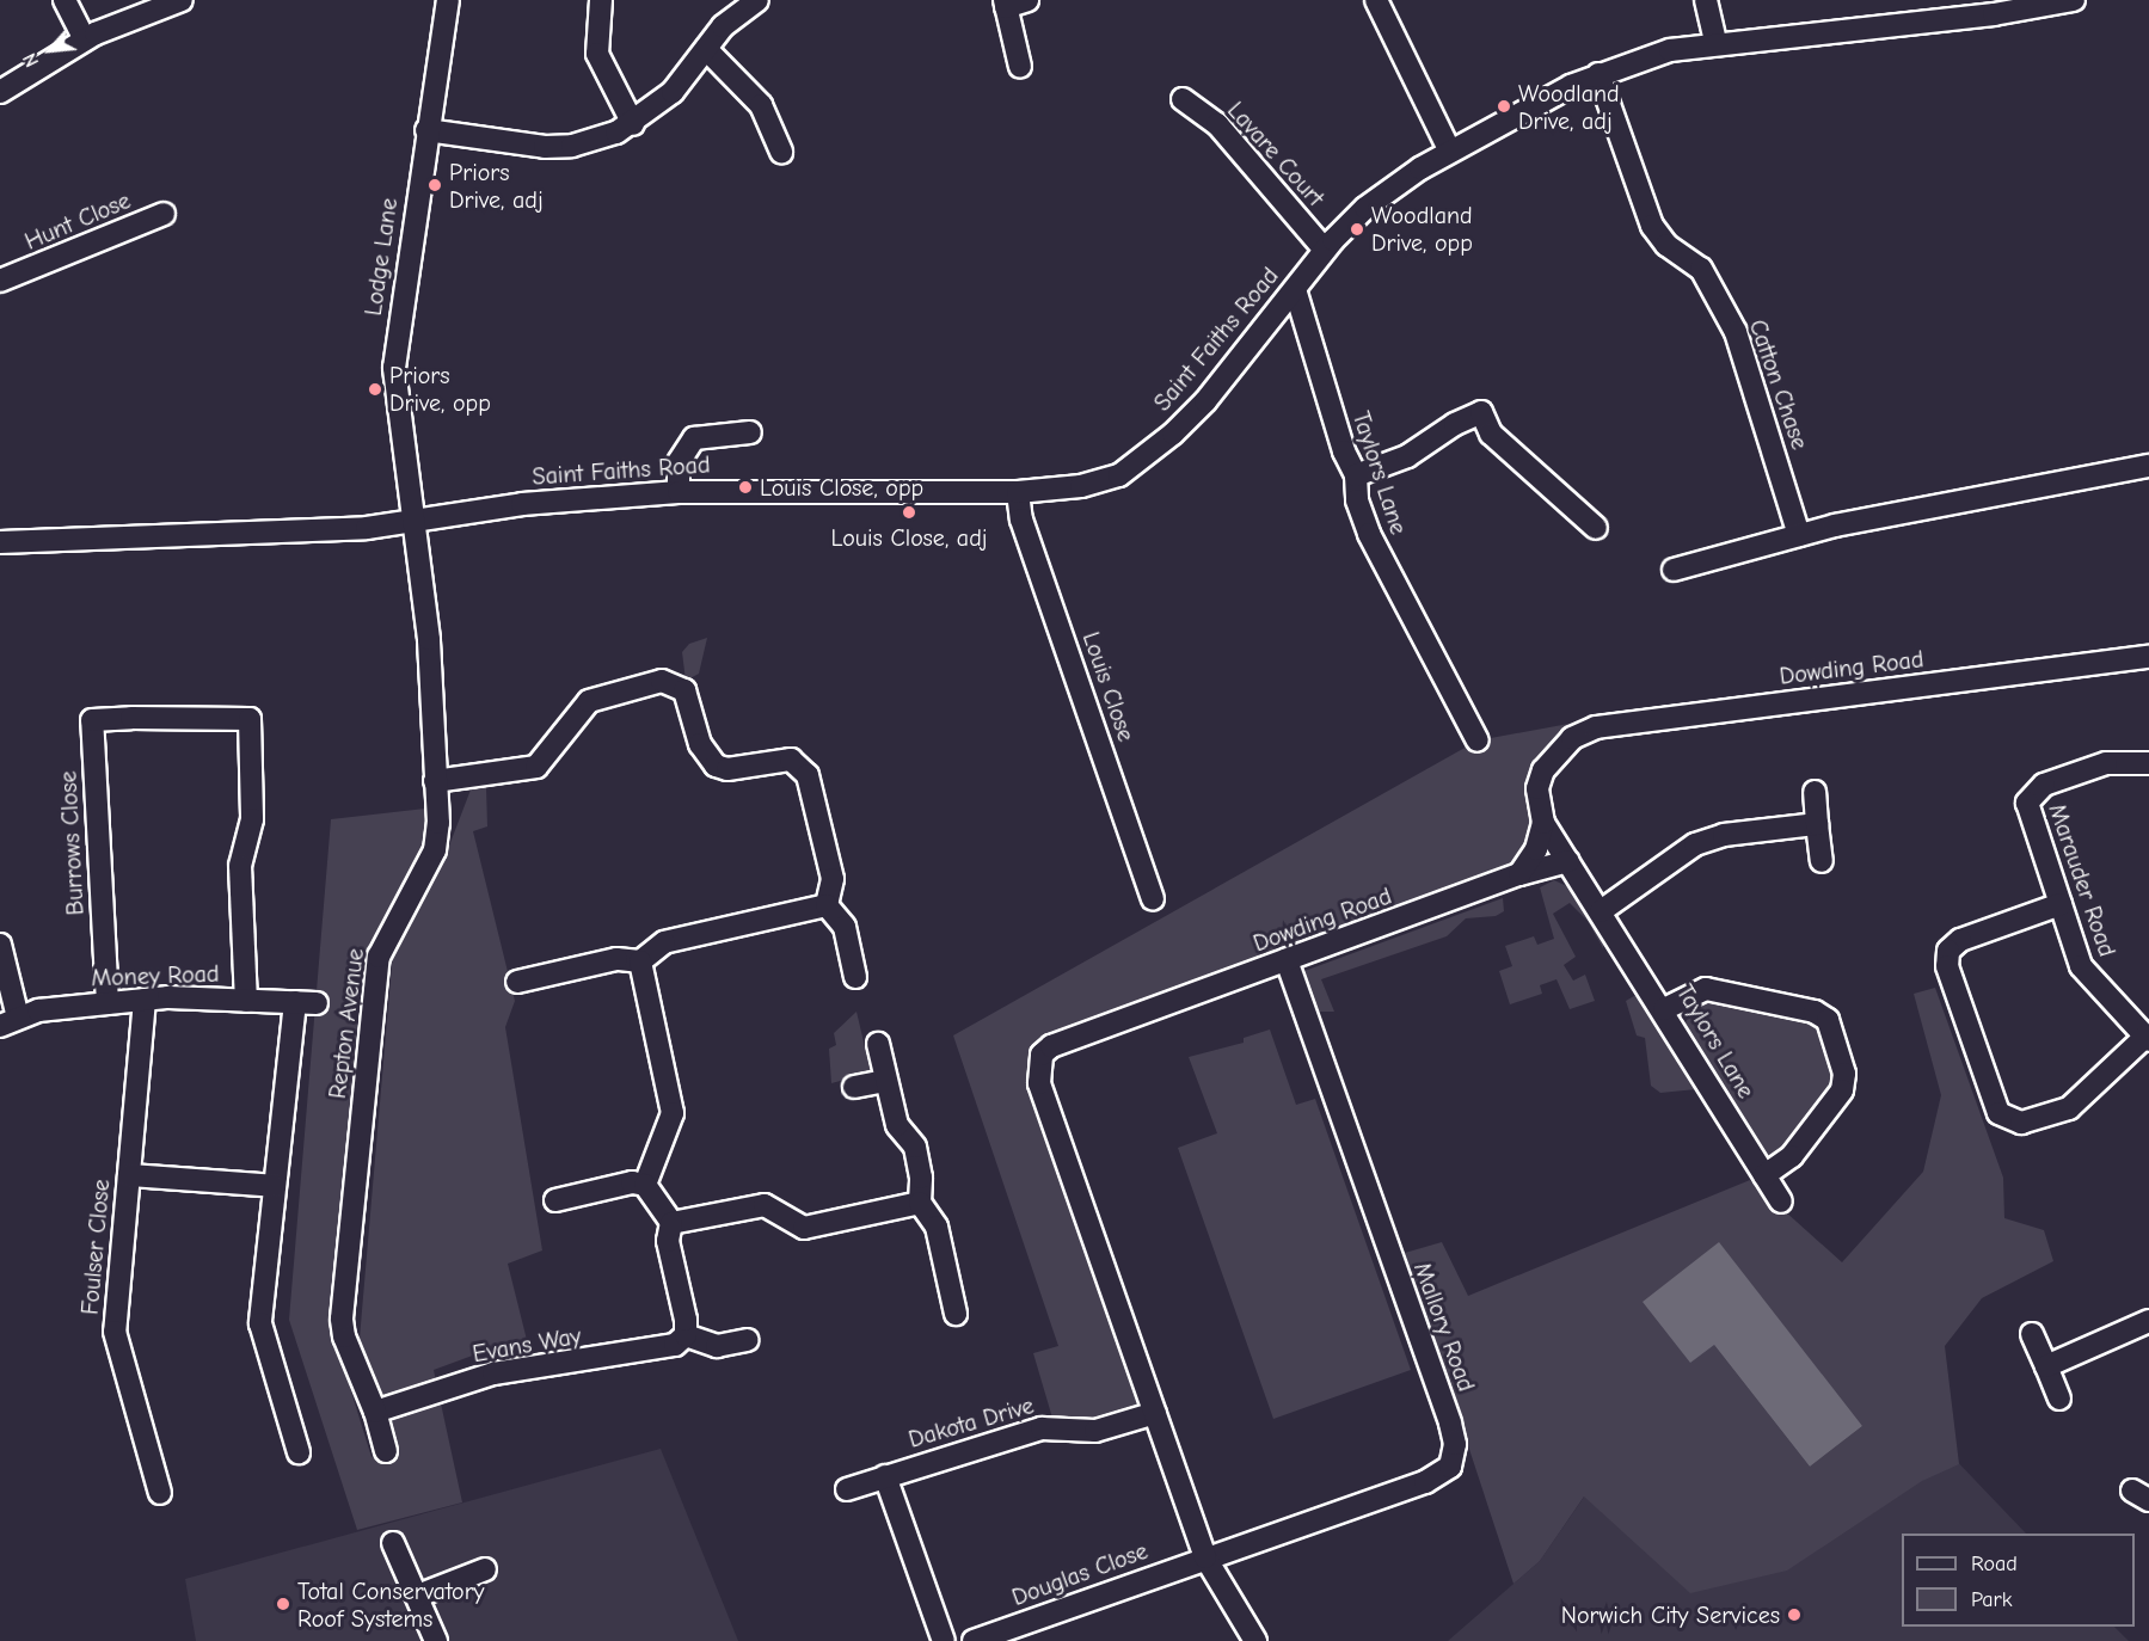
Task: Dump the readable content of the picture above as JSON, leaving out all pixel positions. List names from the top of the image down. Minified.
{"streets":{"street":["Lavare Court","Hunt Close","Lodge Lane","Saint Faiths Road","Catton Chase","Taylors Lane","Dowding Road","Louis Close","Burrows Close","Marauder Road","Money Road","Repton Avenue","Foulser Close","Mallory Road","Evans Way","Dakota Drive","Douglas Close"]},"crossings":[["Lavare Court","Saint Faiths Road"],["Lodge Lane","Saint Faiths Road"],["Lodge Lane","Repton Avenue"],["Saint Faiths Road","Catton Chase"],["Saint Faiths Road","Taylors Lane"],["Saint Faiths Road","Louis Close"],["Saint Faiths Road","Repton Avenue"],["Taylors Lane","Dowding Road"],["Dowding Road","Mallory Road"],["Dowding Road","Dakota Drive"],["Dowding Road","Douglas Close"],["Burrows Close","Money Road"],["Money Road","Foulser Close"],["Repton Avenue","Evans Way"],["Mallory Road","Douglas Close"]],"places":["Woodland Drive, adj","Priors Drive, adj","Woodland Drive, opp","Priors Drive, opp","Louis Close, opp","Louis Close, adj","Total Conservatory Roof Systems","Norwich City Services"],"legend":["Road","Park"],"north":"bottom left"}
